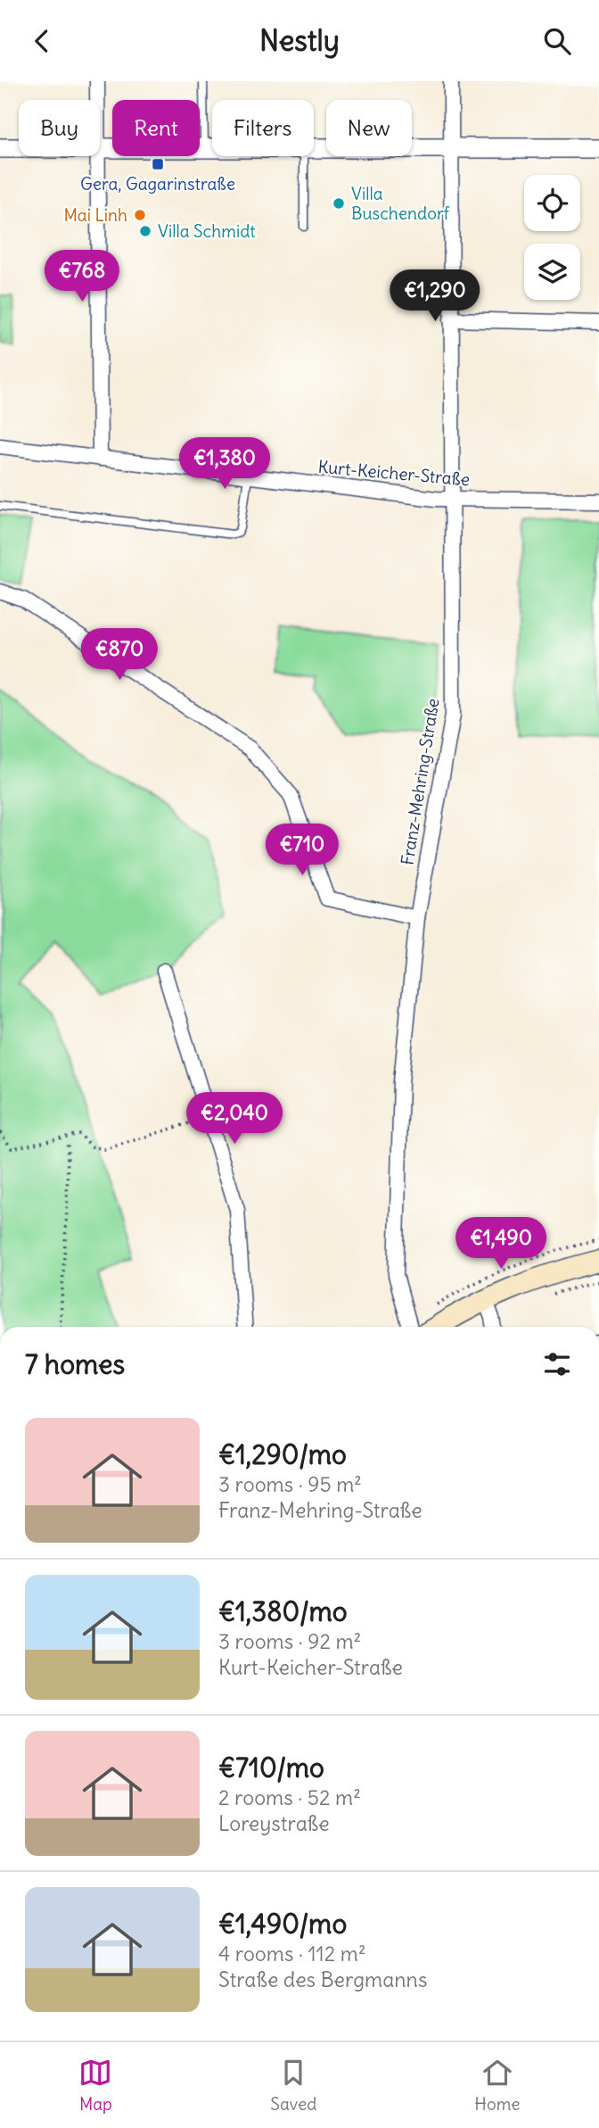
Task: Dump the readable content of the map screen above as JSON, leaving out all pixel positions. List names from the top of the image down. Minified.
{"streets":{"street":["Kurt-Keicher-Straße","Franz-Mehring-Straße"]},"crossings":[["Kurt-Keicher-Straße","Franz-Mehring-Straße"]],"places":{"transit":["Gera, Gagarinstraße"],"other":["Villa Buschendorf","Mai Linh","Villa Schmidt"]},"page":{"header":"Nestly","chip":["Buy","Rent","Filters","New"],"price":["€768","€1,290","€1,380","€870","€710","€2,040","€1,490"],"heading":"7 homes","list":[{"name":"€1,290/mo","note":"3 rooms · 95 m² · Franz-Mehring-Straße"},{"name":"€1,380/mo","note":"3 rooms · 92 m² · Kurt-Keicher-Straße"},{"name":"€710/mo","note":"2 rooms · 52 m² · Loreystraße"},{"name":"€1,490/mo","note":"4 rooms · 112 m² · Straße des Bergmanns"}],"tabs":["Map","Saved","Home"]}}
